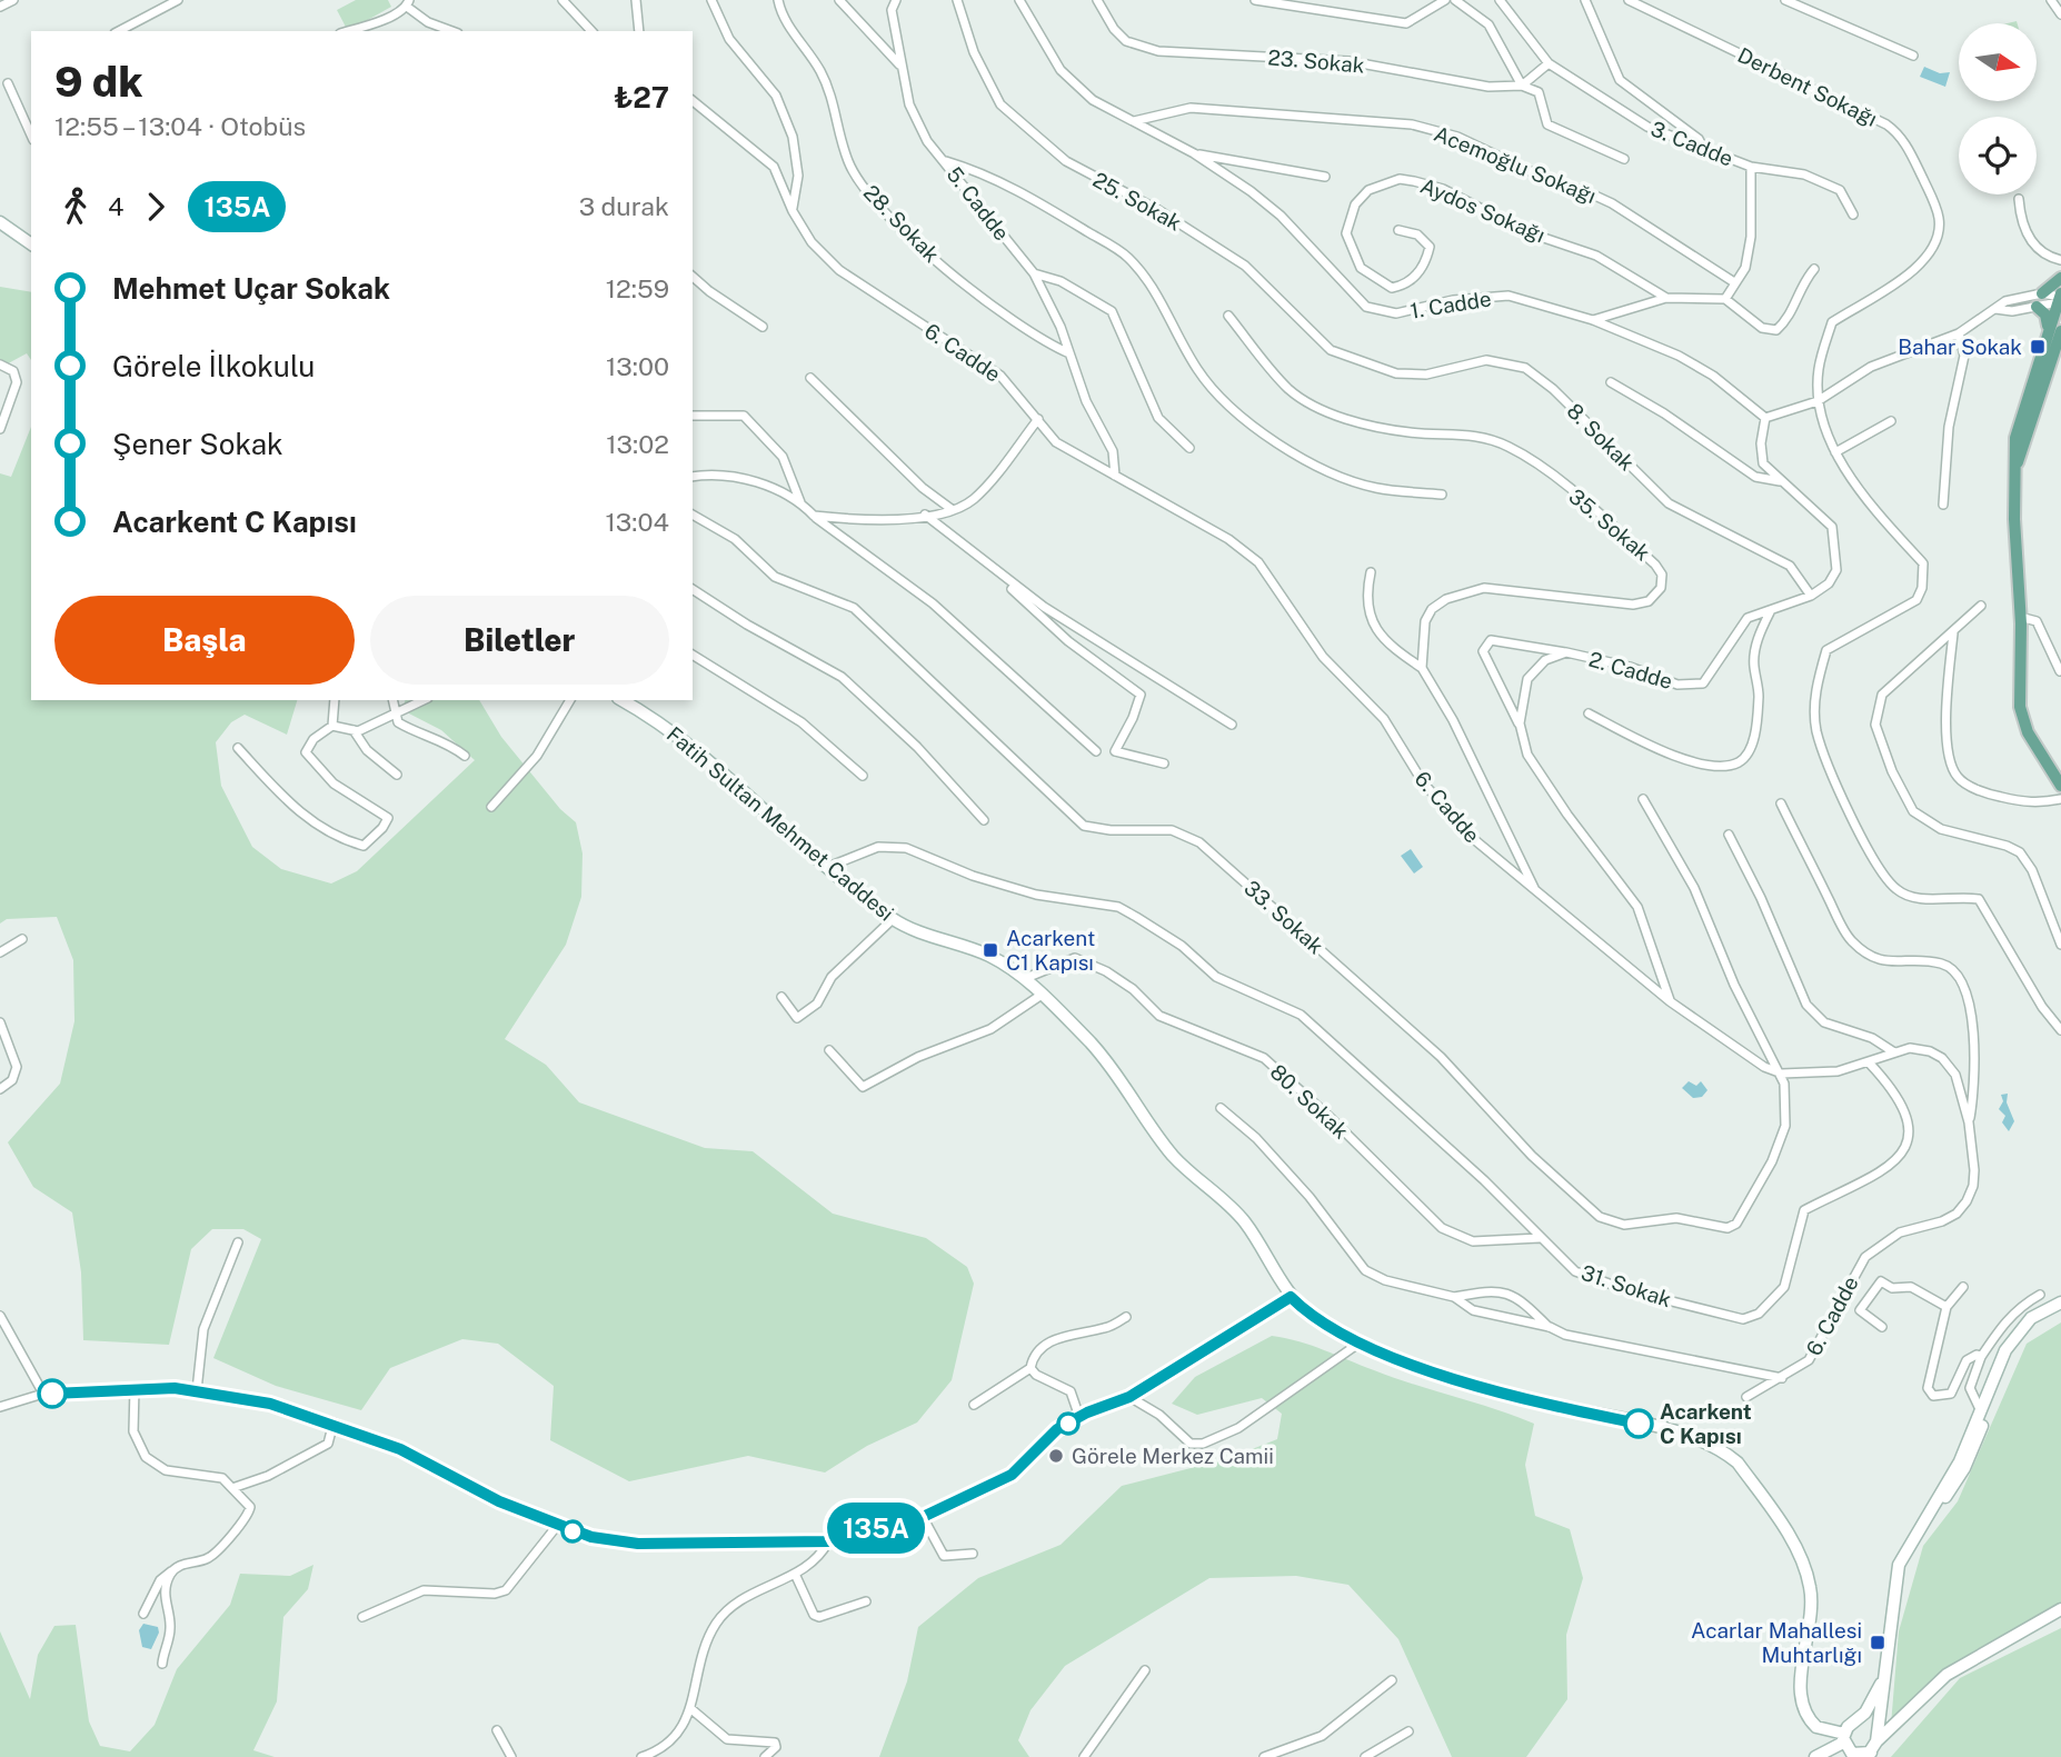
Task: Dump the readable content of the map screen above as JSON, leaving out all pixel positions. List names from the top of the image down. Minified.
{"streets":{"main road":["Fatih Sultan Mehmet Caddesi"],"street":["23. Sokak","Derbent Sokağı","3. Cadde","Acemoğlu Sokağı","25. Sokak","5. Cadde","Aydos Sokağı","28. Sokak","1. Cadde","6. Cadde","8. Sokak","35. Sokak","2. Cadde","33. Sokak","80. Sokak","31. Sokak"]},"crossings":[["3. Cadde","Acemoğlu Sokağı"],["Acemoğlu Sokağı","1. Cadde"],["25. Sokak","8. Sokak"],["5. Cadde","28. Sokak"],["5. Cadde","6. Cadde"],["1. Cadde","2. Cadde"],["6. Cadde","2. Cadde"],["6. Cadde","33. Sokak"],["6. Cadde","31. Sokak"],["8. Sokak","2. Cadde"],["Fatih Sultan Mehmet Caddesi","80. Sokak"],["Fatih Sultan Mehmet Caddesi","31. Sokak"],["80. Sokak","31. Sokak"]],"places":{"transit":["Bahar Sokak","Acarkent C1 Kapısı","Acarlar Mahallesi Muhtarlığı"],"other":["Acarkent C Kapısı","Görele Merkez Camii"]},"lines":["bus line 135A"],"north":"right","page":{"on_map":"135A","heading":["9 dk","12:55 – 13:04 · Otobüs","₺27"],"legs":["4","135A","3 durak"],"list":[{"name":"Mehmet Uçar Sokak","value":"12:59"},{"name":"Görele İlkokulu","value":"13:00"},{"name":"Şener Sokak","value":"13:02"},{"name":"Acarkent C Kapısı","value":"13:04"}],"buttons":["Başla","Biletler"]}}
